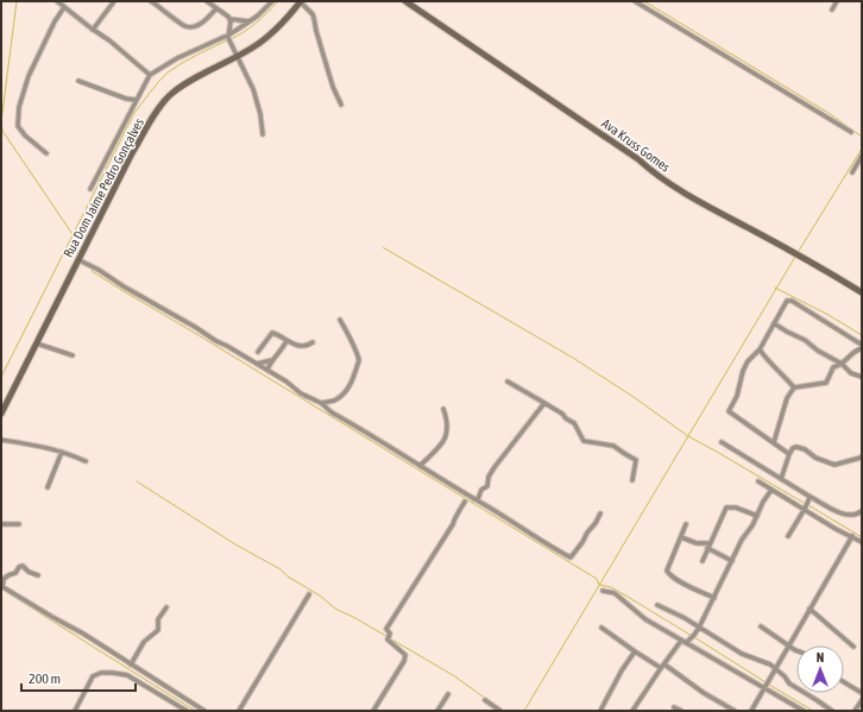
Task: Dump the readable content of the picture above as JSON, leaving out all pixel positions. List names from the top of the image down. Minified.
{"streets":{"street":["Ava Kruss Gomes","Rua Dom Jaime Pedro Gonçalves"]},"scale_bar":"200 m","north":"top"}
